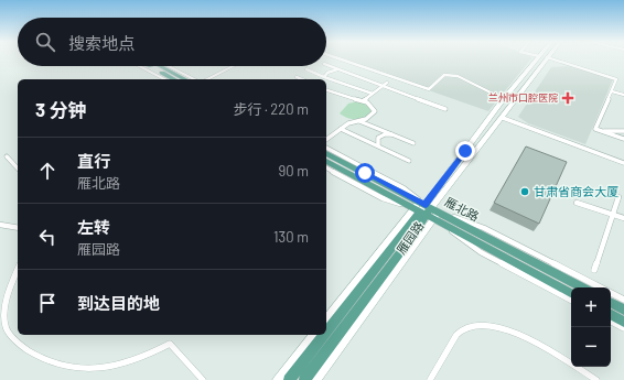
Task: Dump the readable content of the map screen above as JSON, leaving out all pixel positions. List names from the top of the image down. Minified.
{"streets":{"main road":["雁北路","雁园路"]},"crossings":[["雁北路","雁园路"]],"places":{"health":["兰州市口腔医院"],"other":["甘肃省商会大厦"]},"page":{"search":"搜索地点","heading":["3 分钟","步行 · 220 m"],"list":[["直行","雁北路","90 m"],["左转","雁园路","130 m"],"到达目的地"],"map_buttons":["+","−"]}}
